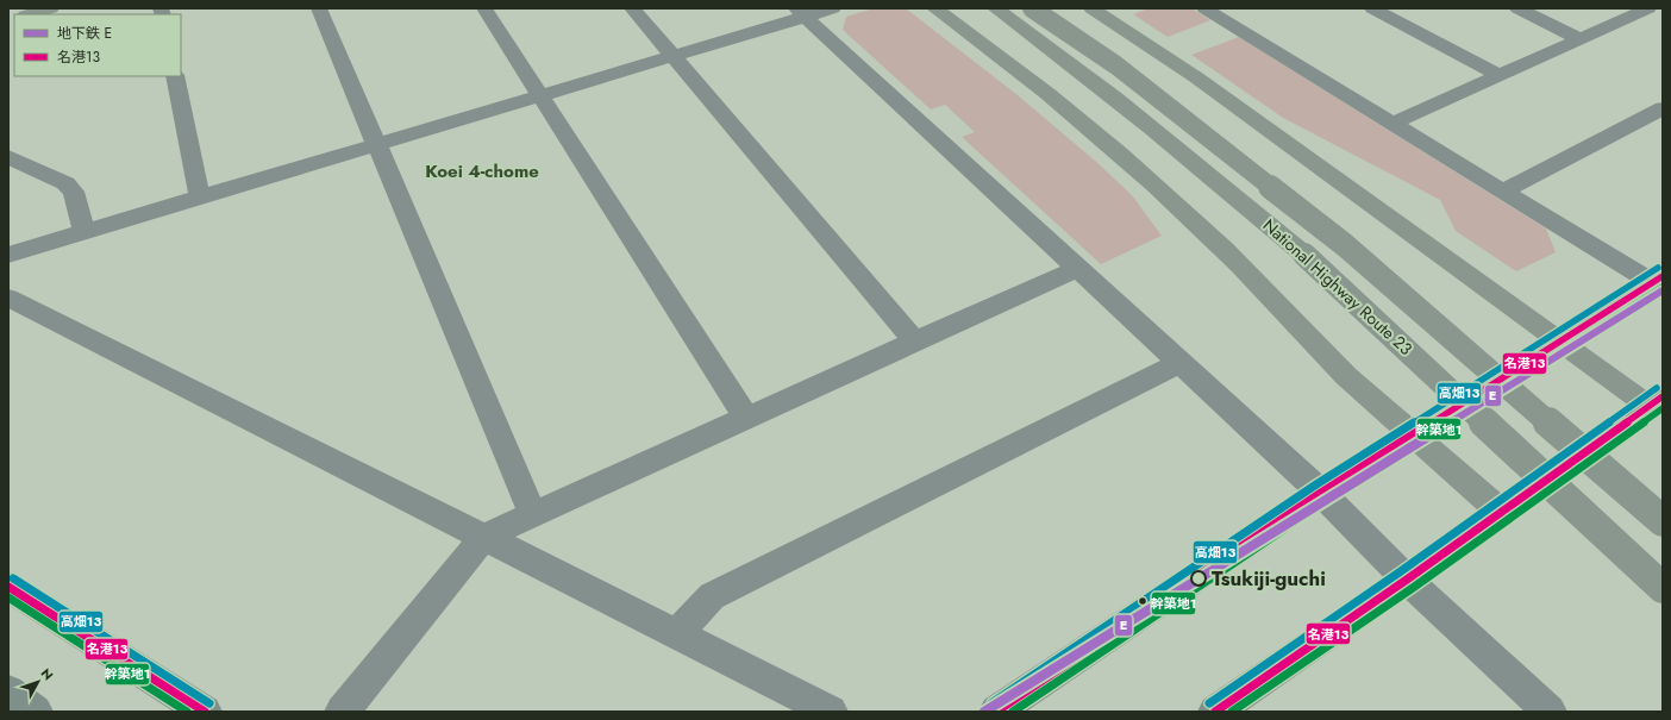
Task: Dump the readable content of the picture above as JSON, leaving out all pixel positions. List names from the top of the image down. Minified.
{"streets":{"highway":["National Highway Route 23"]},"districts":["Koei 4-chome"],"places":["Tsukiji-guchi"],"lines":["transit line 高畑13","transit line 名港13","transit line 幹築地1","metro line E"],"legend":["地下鉄 E","名港13"],"north":"top right"}
